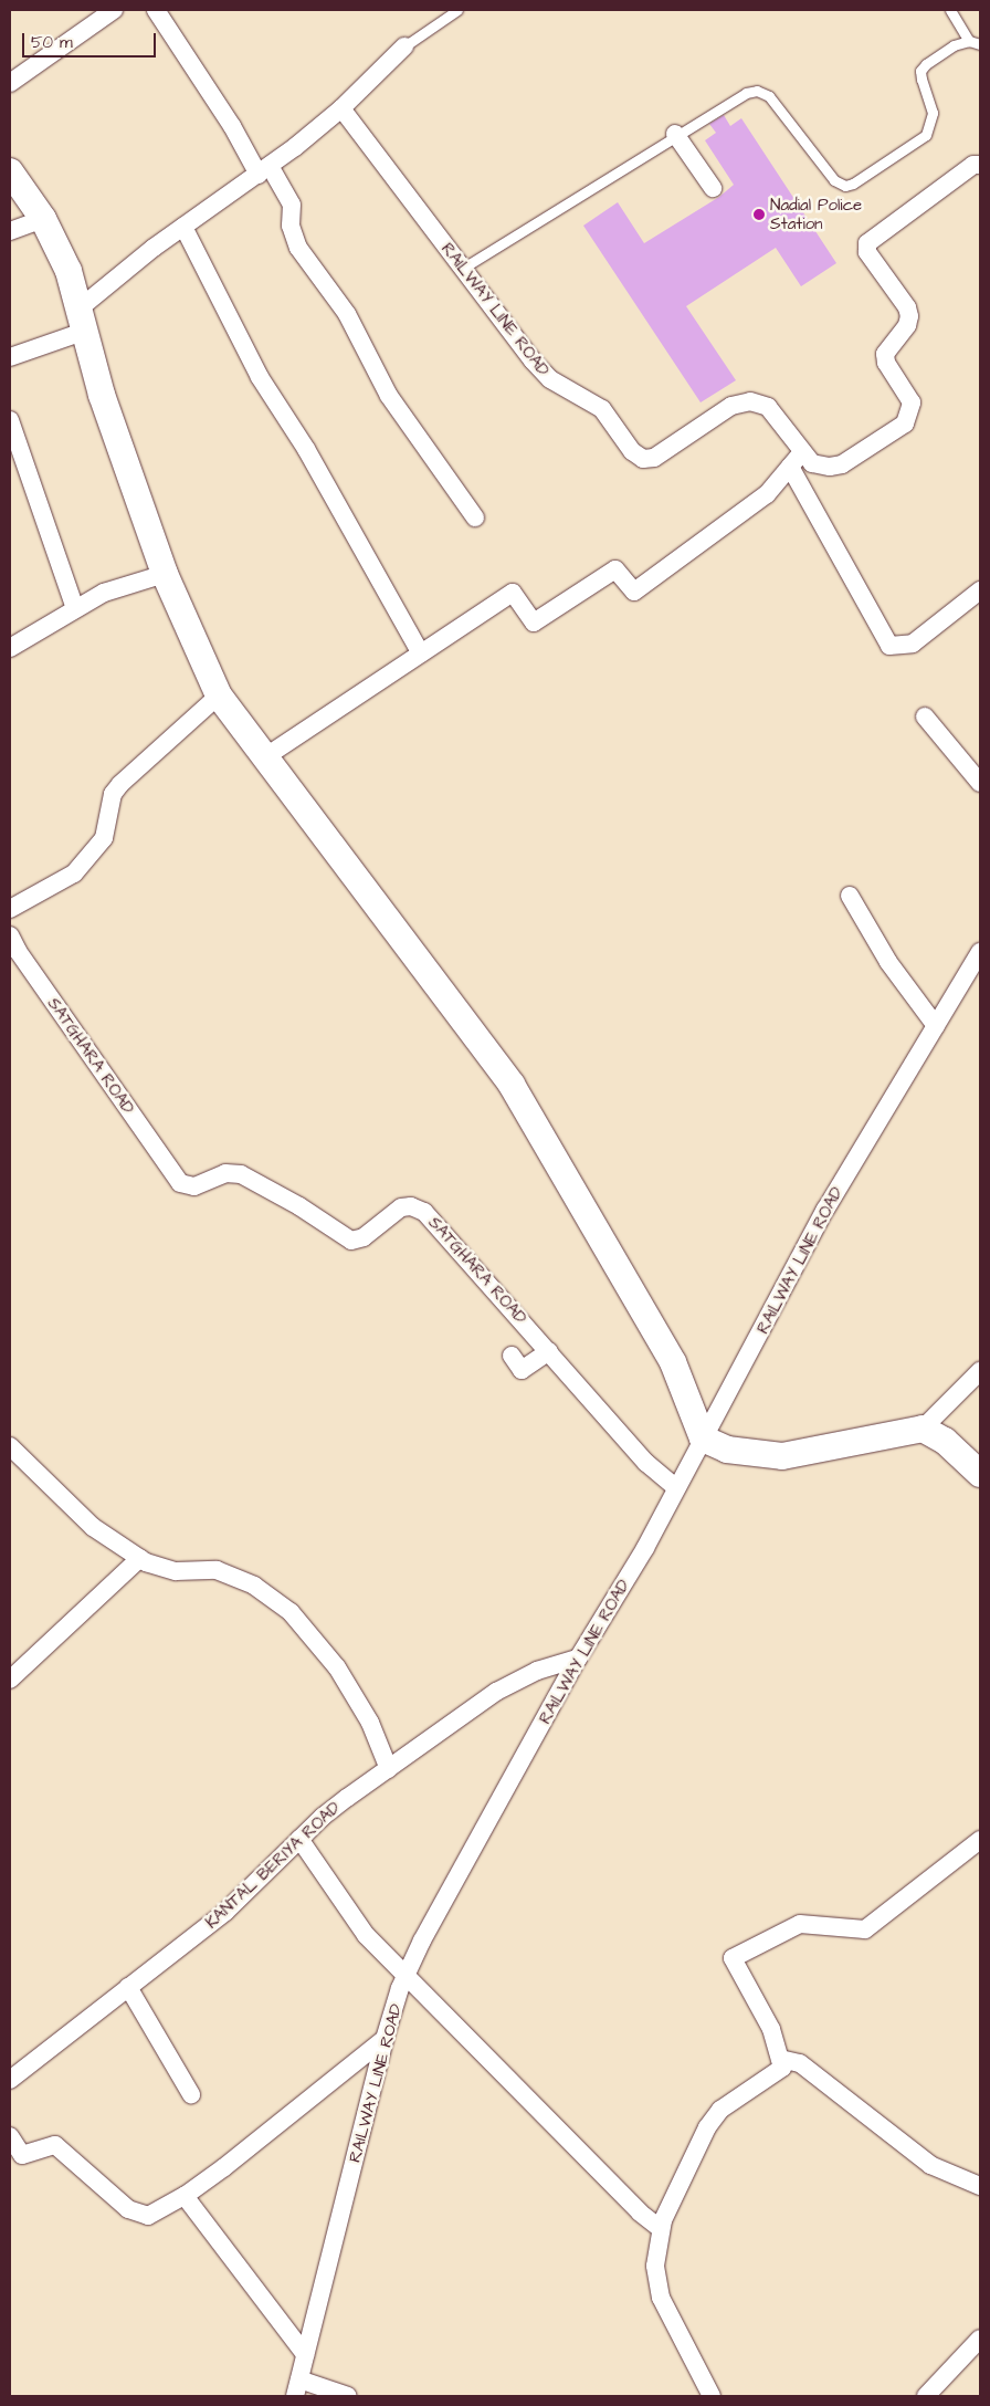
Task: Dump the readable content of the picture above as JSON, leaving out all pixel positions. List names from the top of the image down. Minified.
{"streets":{"street":["RAILWAY LINE ROAD","SATGHARA ROAD","KANTAL BERIYA ROAD"]},"crossings":[["RAILWAY LINE ROAD","SATGHARA ROAD"],["RAILWAY LINE ROAD","KANTAL BERIYA ROAD"]],"places":["Nadial Police Station"],"scale_bar":"50 m"}
